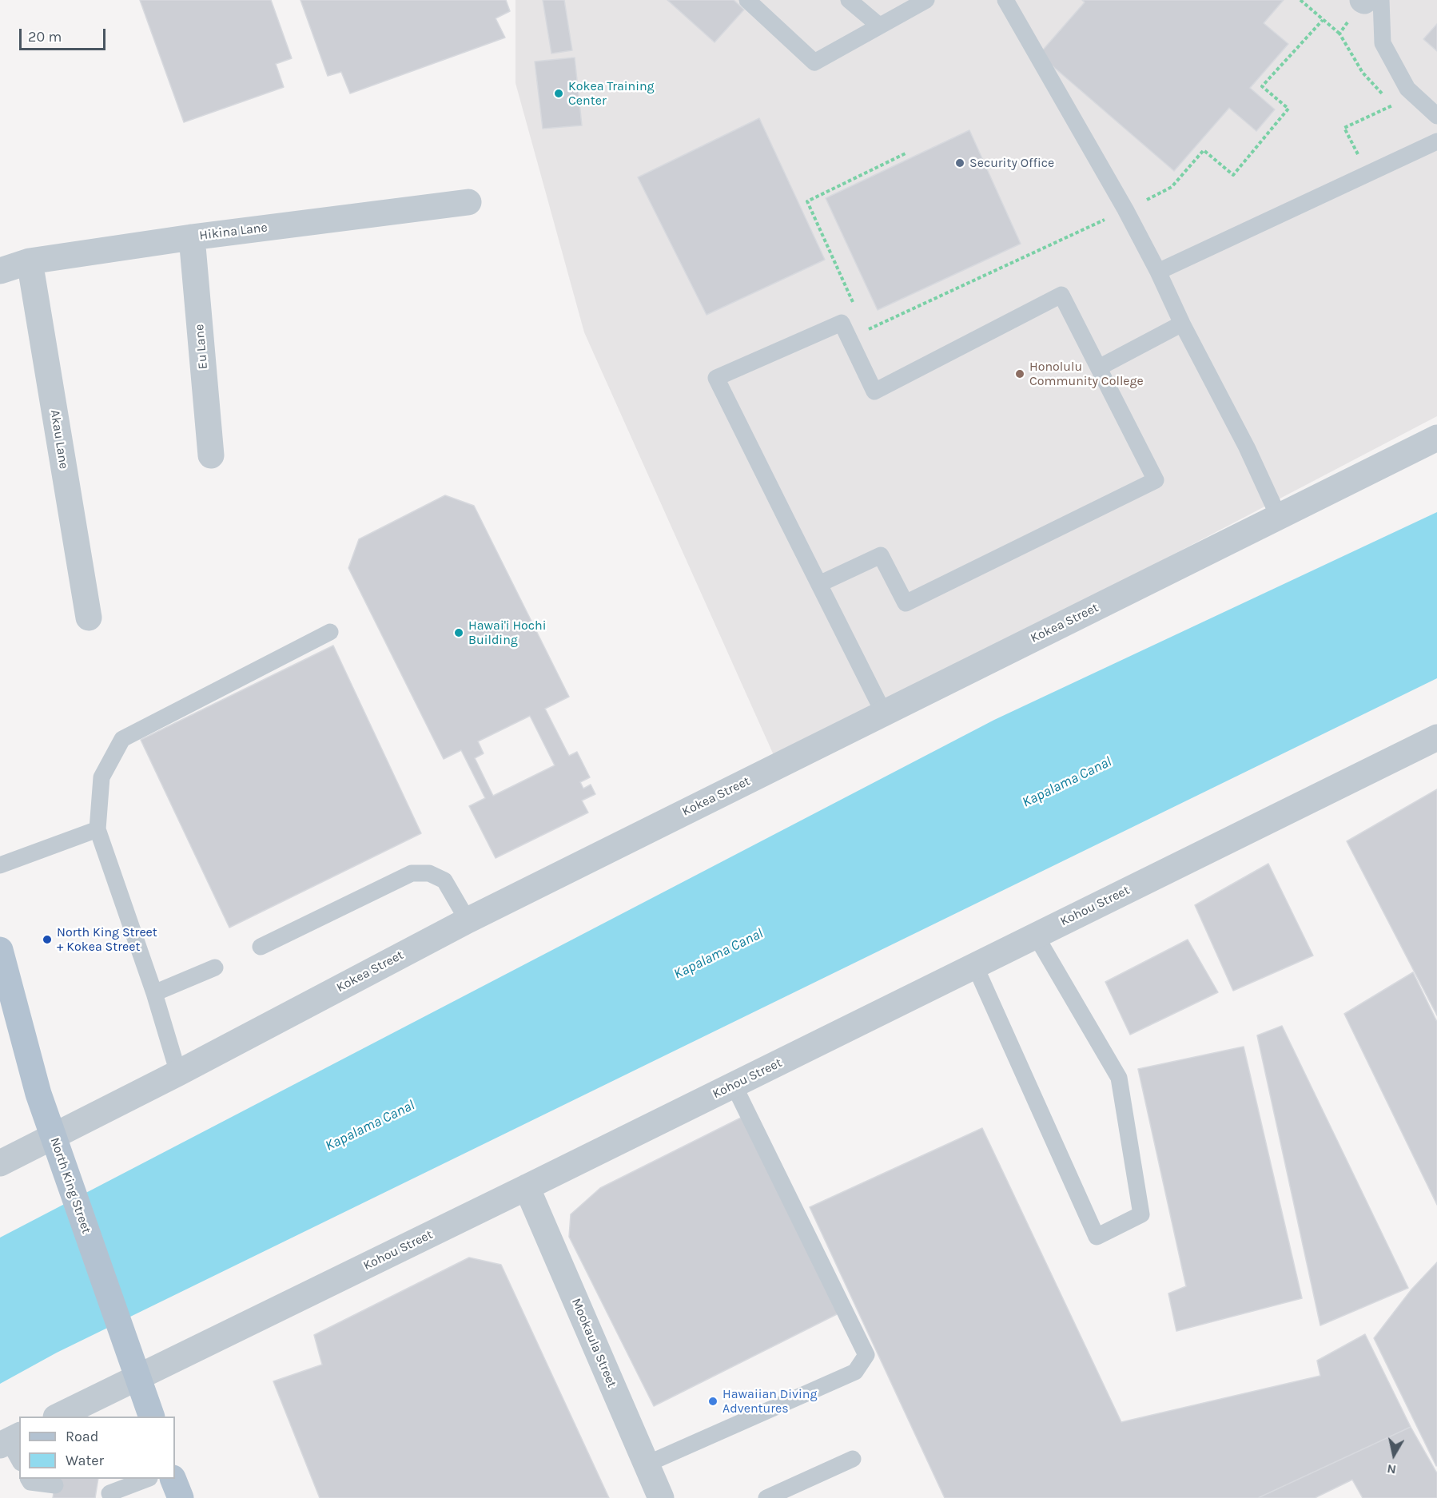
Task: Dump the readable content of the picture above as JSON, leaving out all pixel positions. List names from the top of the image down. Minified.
{"streets":{"main road":["North King Street"],"street":["Hikina Lane","Eu Lane","Akau Lane","Kokea Street","Kohou Street","Mookaula Street"]},"crossings":[["Hikina Lane","Eu Lane"],["Hikina Lane","Akau Lane"],["Kokea Street","North King Street"],["Kohou Street","North King Street"],["Kohou Street","Mookaula Street"]],"water":["Kapalama Canal"],"places":["Kokea Training Center","Security Office","Honolulu Community College","Hawai'i Hochi Building","North King Street + Kokea Street","Hawaiian Diving Adventures"],"legend":["Road","Water"],"scale_bar":"20 m","north":"bottom"}
